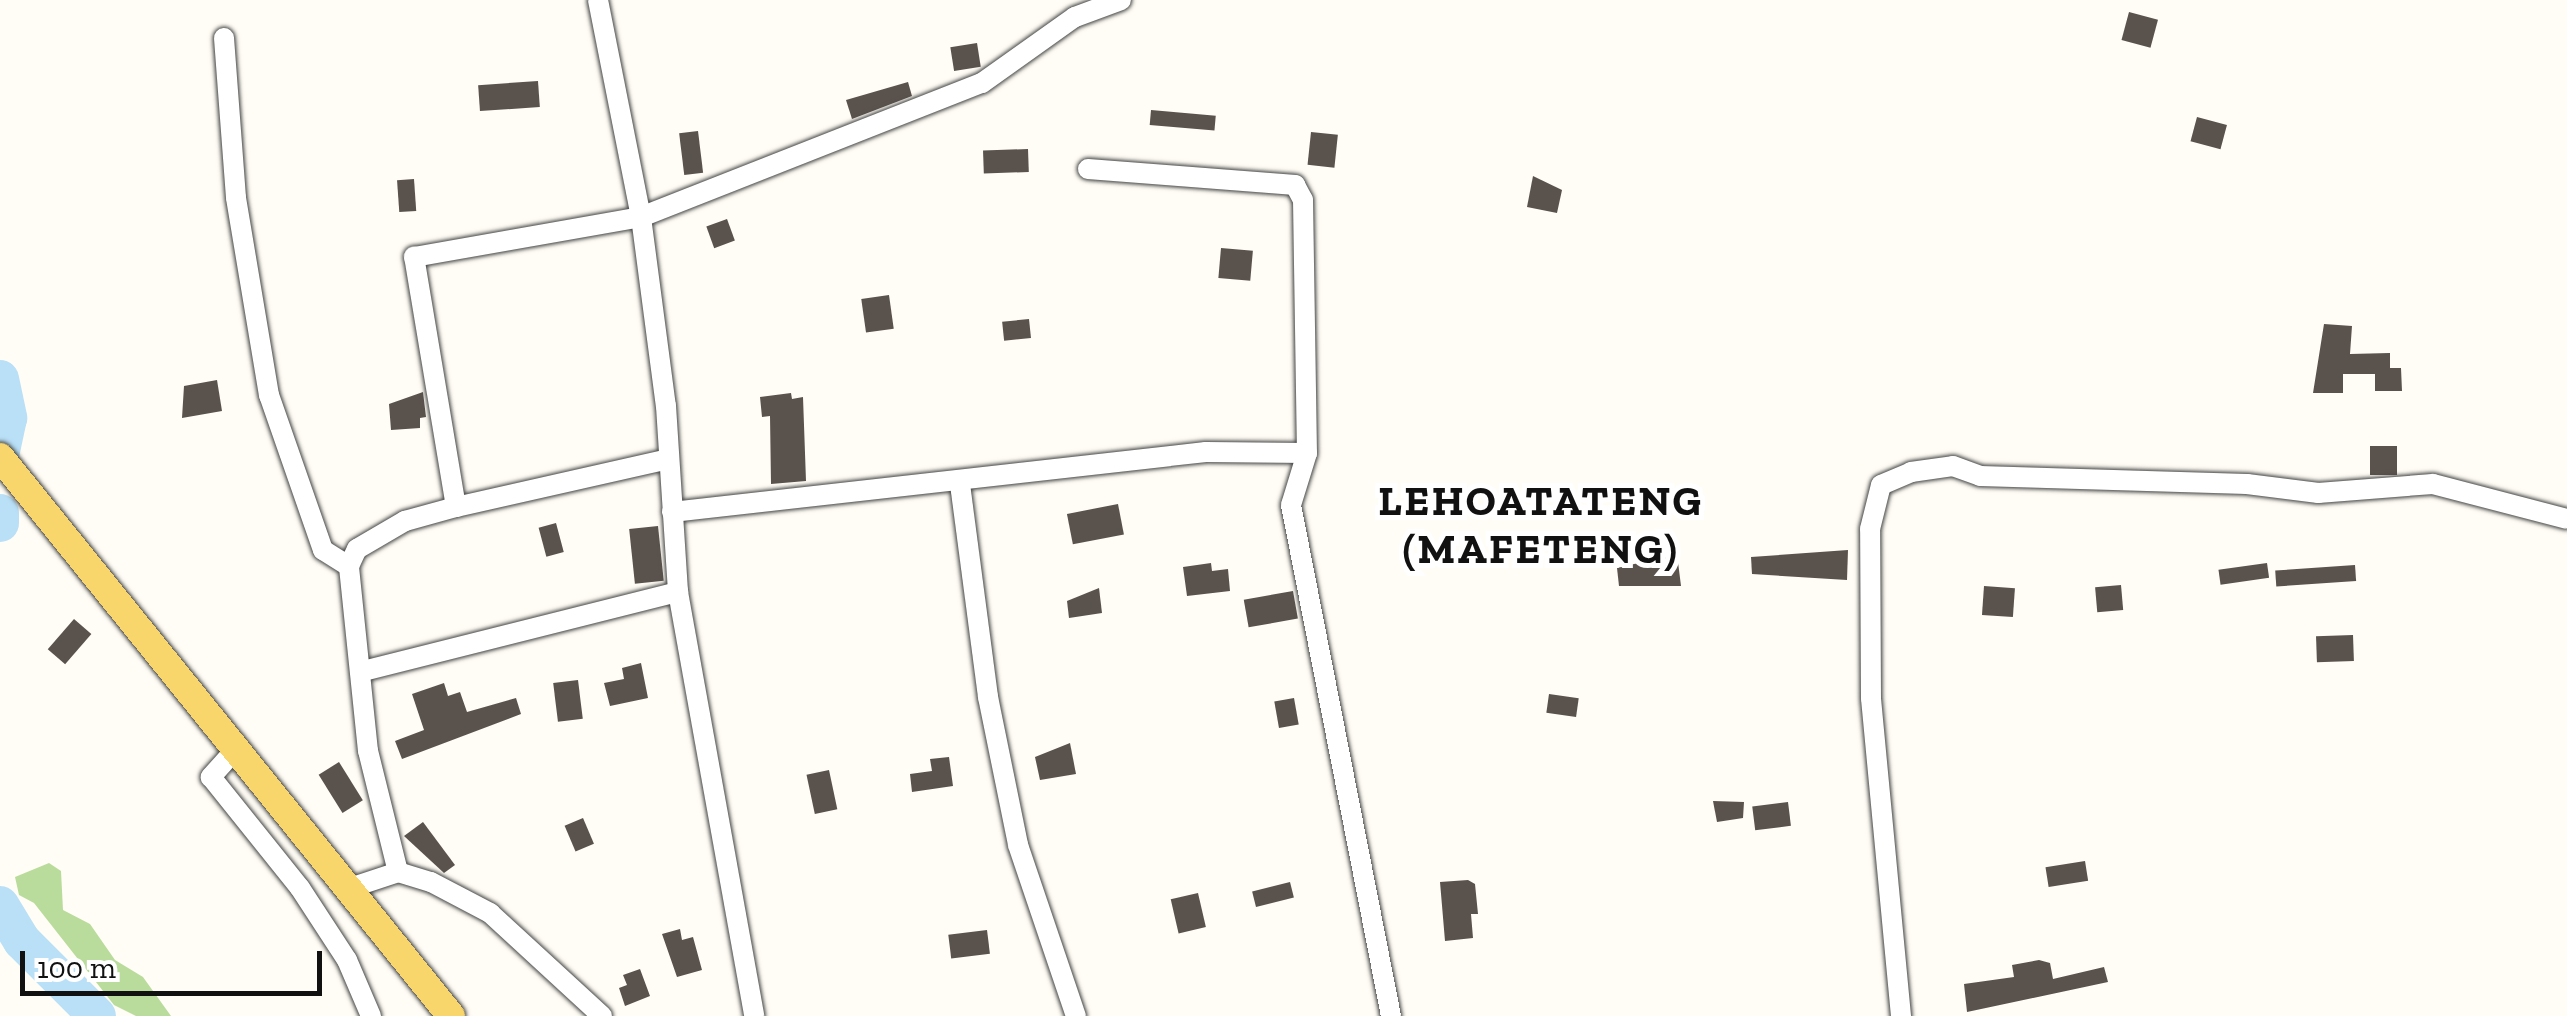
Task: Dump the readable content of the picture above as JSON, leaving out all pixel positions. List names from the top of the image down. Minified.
{"districts":["LEHOATATENG (MAFETENG)"],"scale_bar":"100 m"}
